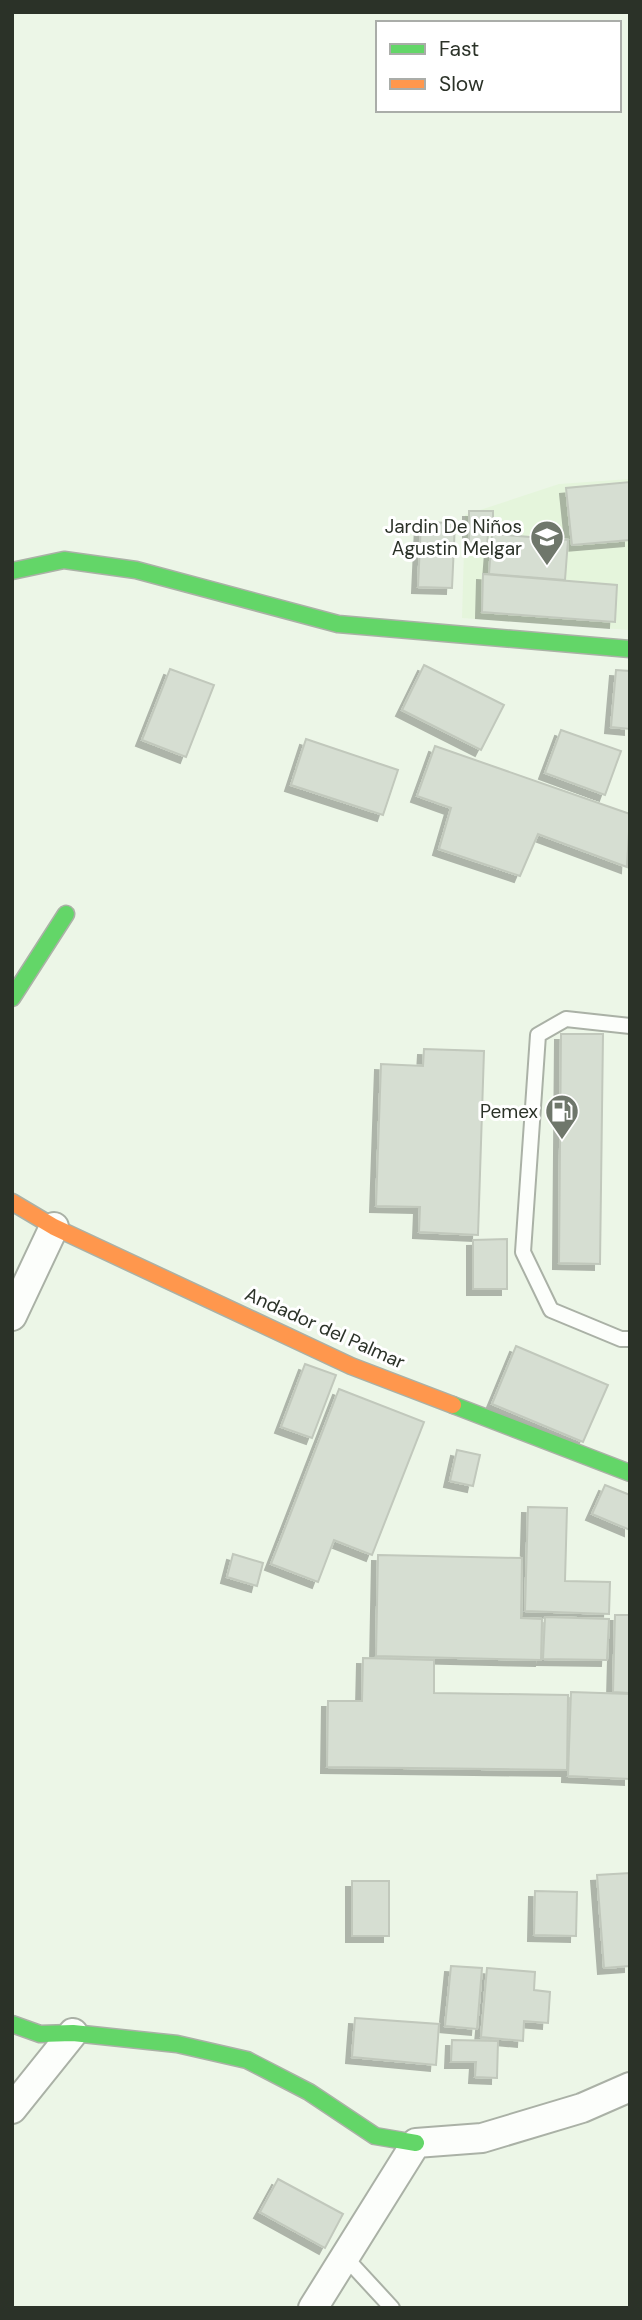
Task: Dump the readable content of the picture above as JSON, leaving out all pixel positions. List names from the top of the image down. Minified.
{"streets":{"street":["Andador del Palmar"]},"places":{"school or university":["Jardin De Niños Agustin Melgar"],"fuel station":["Pemex"]},"legend":["Fast","Slow"]}
